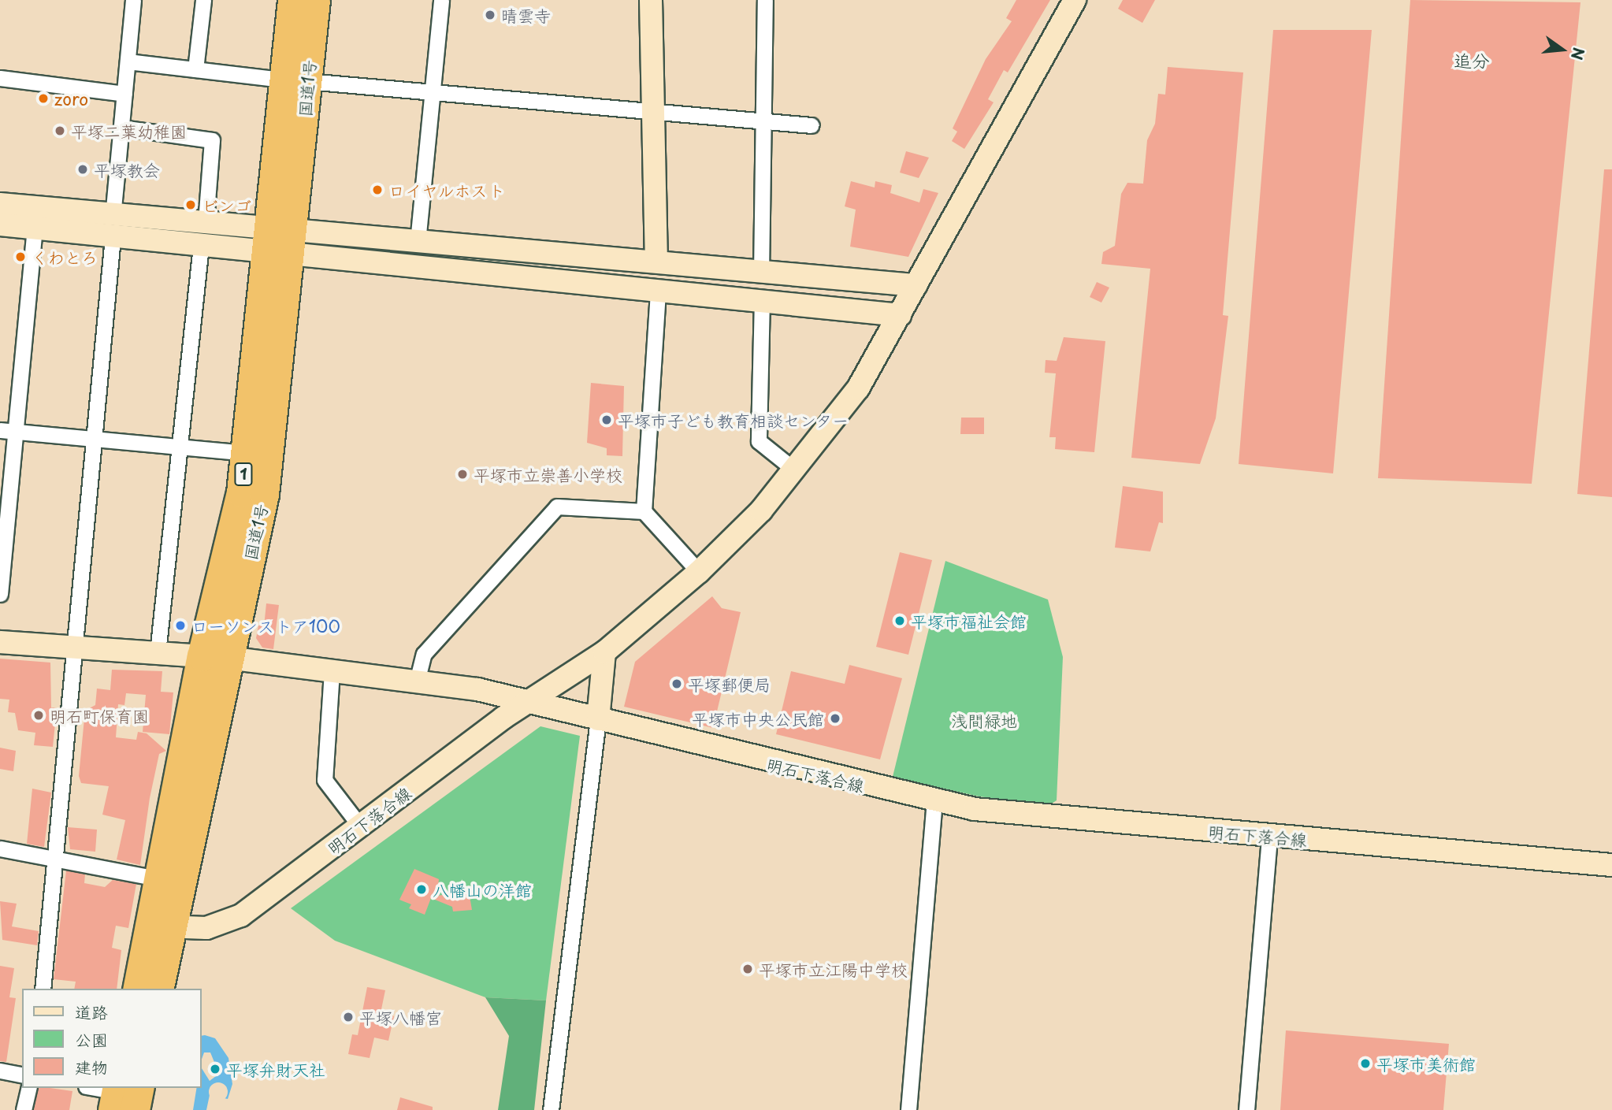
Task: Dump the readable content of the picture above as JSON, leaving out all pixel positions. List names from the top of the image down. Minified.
{"streets":{"highway":["国道1号","1"],"street":["明石下落合線"]},"crossings":[["国道1号","明石下落合線"]],"districts":["追分"],"parks":["浅間緑地"],"places":["晴雲寺","zoro","平塚二葉幼稚園","平塚教会","ロイヤルホスト","ビンゴ","くわとろ","平塚市子ども教育相談センター","平塚市立崇善小学校","平塚市福祉会館","ローソンストア100","平塚郵便局","明石町保育園","平塚市中央公民館","八幡山の洋館","平塚市立江陽中学校","平塚八幡宮","平塚市美術館","平塚弁財天社"],"legend":["道路","公園","建物"],"north":"right"}
